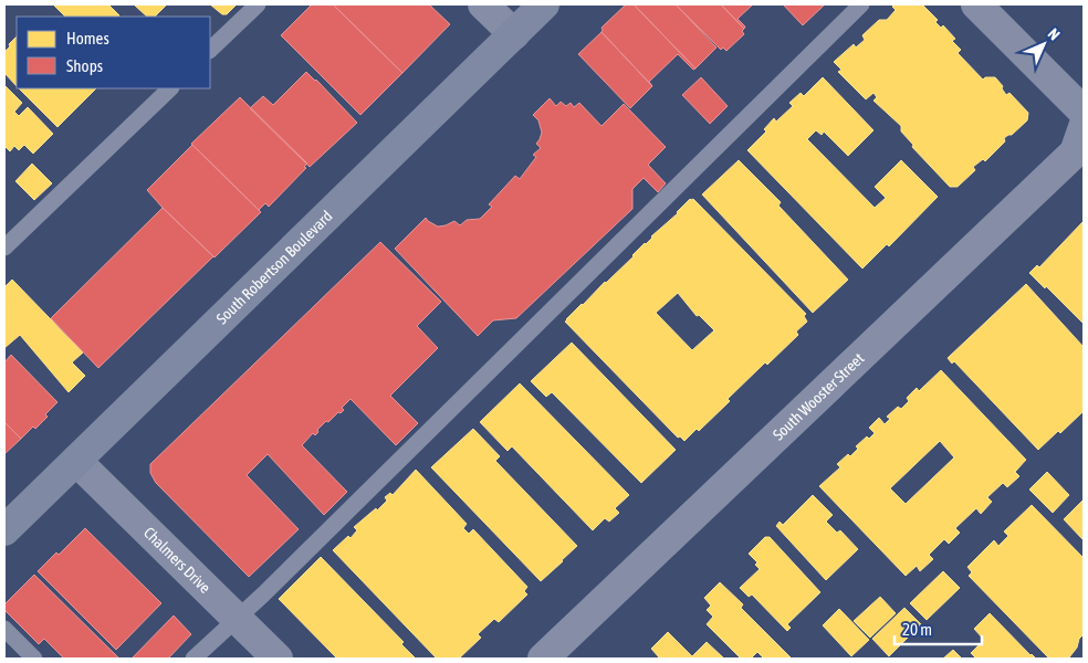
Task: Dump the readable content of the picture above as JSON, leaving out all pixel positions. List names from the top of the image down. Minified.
{"streets":{"main road":["South Robertson Boulevard"],"street":["South Wooster Street","Chalmers Drive"]},"crossings":[["South Robertson Boulevard","Chalmers Drive"]],"legend":["Homes","Shops"],"scale_bar":"20 m","north":"top right"}
